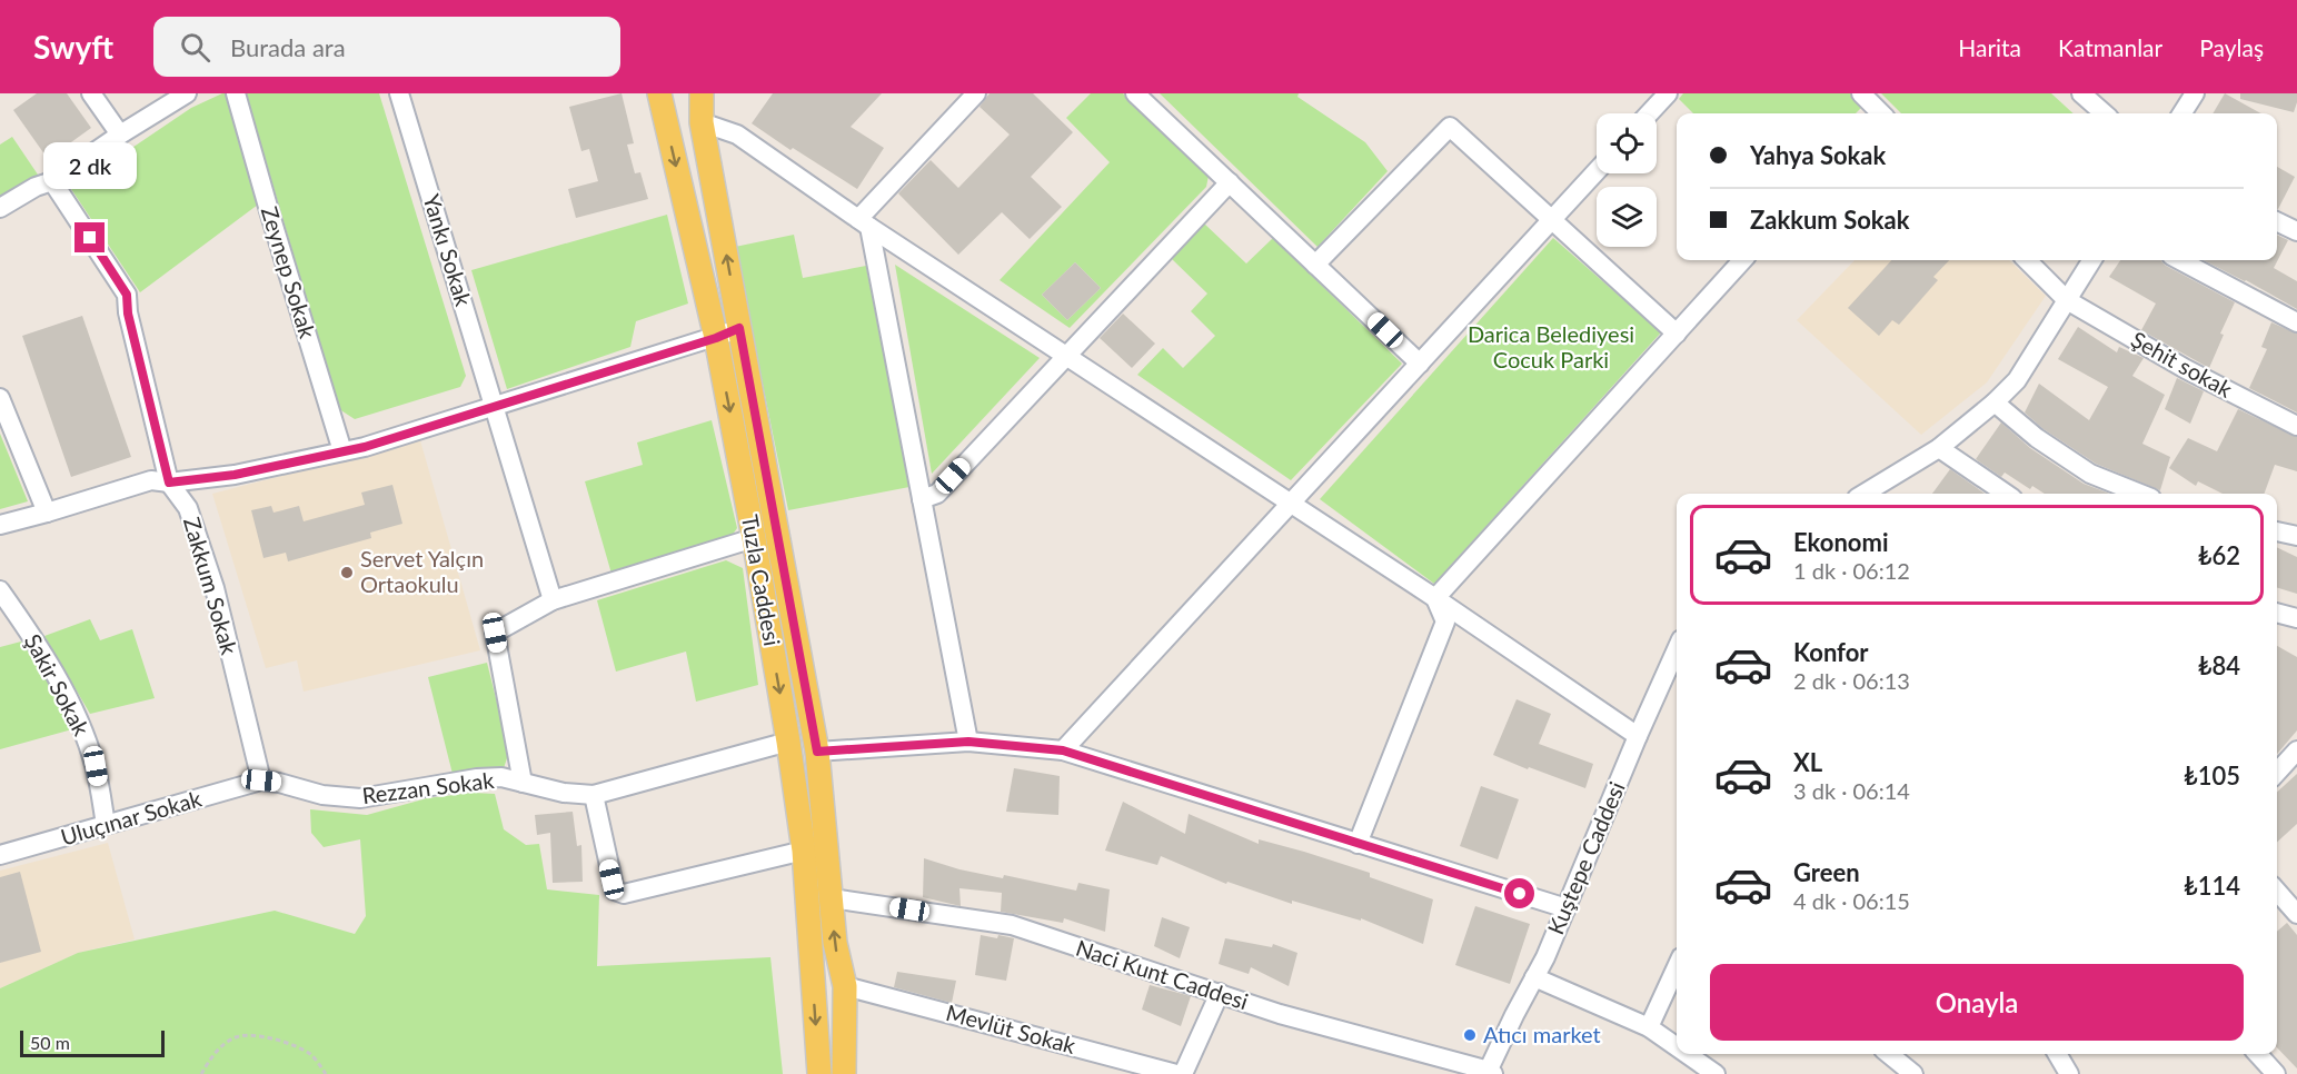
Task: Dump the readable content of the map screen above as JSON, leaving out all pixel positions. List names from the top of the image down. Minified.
{"streets":{"main road":["Tuzla Caddesi"],"street":["Yankı Sokak","Zeynep Sokak","Şehit sokak","Zakkum Sokak","Şakir Sokak","Rezzan Sokak","Uluçınar Sokak","Kuştepe Caddesi","Naci Kunt Caddesi","Mevlüt Sokak"]},"crossings":[["Tuzla Caddesi","Rezzan Sokak"],["Tuzla Caddesi","Naci Kunt Caddesi"],["Tuzla Caddesi","Mevlüt Sokak"],["Zakkum Sokak","Rezzan Sokak"],["Zakkum Sokak","Uluçınar Sokak"],["Şakir Sokak","Uluçınar Sokak"],["Rezzan Sokak","Uluçınar Sokak"],["Kuştepe Caddesi","Naci Kunt Caddesi"]],"parks":["Darica Belediyesi Cocuk Parki"],"places":["Servet Yalçın Ortaokulu","Atıcı market"],"scale_bar":"50 m","page":{"header":"Swyft","search":"Burada ara","nav":["Harita","Katmanlar","Paylaş"],"banner":["Yahya Sokak","Zakkum Sokak"],"bubble":"2 dk","list":[{"name":"Ekonomi","note":"1 dk · 06:12","value":"₺62"},{"name":"Konfor","note":"2 dk · 06:13","value":"₺84"},{"name":"XL","note":"3 dk · 06:14","value":"₺105"},{"name":"Green","note":"4 dk · 06:15","value":"₺114"}],"buttons":"Onayla","scale":"50 m"}}
